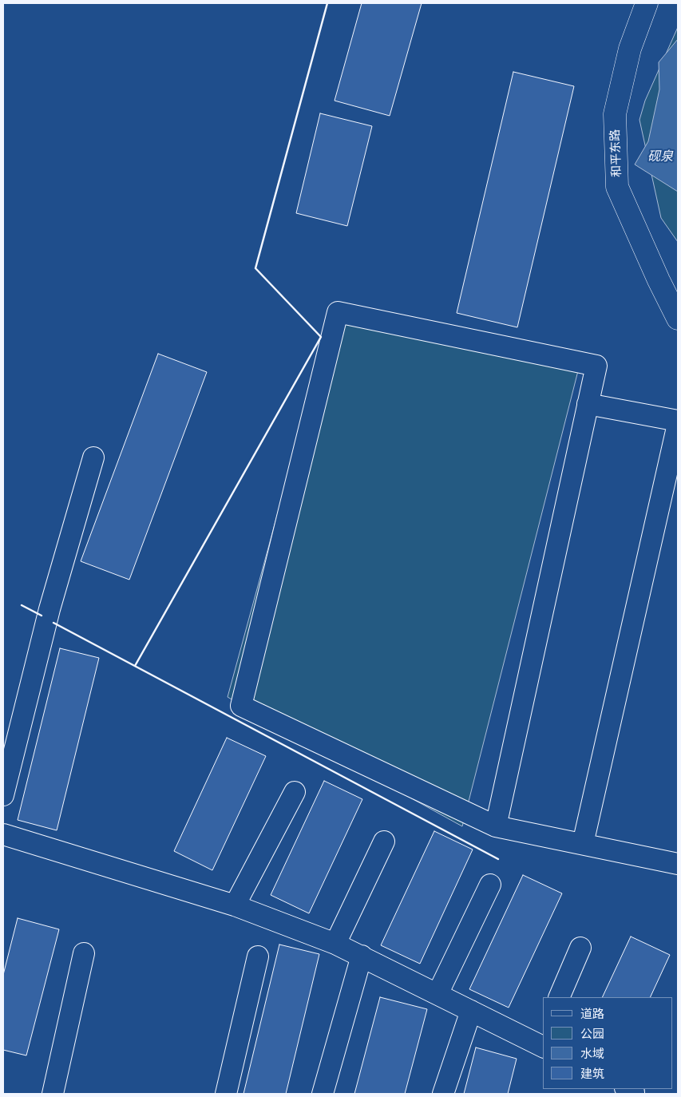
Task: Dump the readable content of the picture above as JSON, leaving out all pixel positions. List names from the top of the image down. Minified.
{"streets":{"main road":["和平东路"]},"water":["砚泉"],"legend":["道路","公园","水域","建筑"]}
